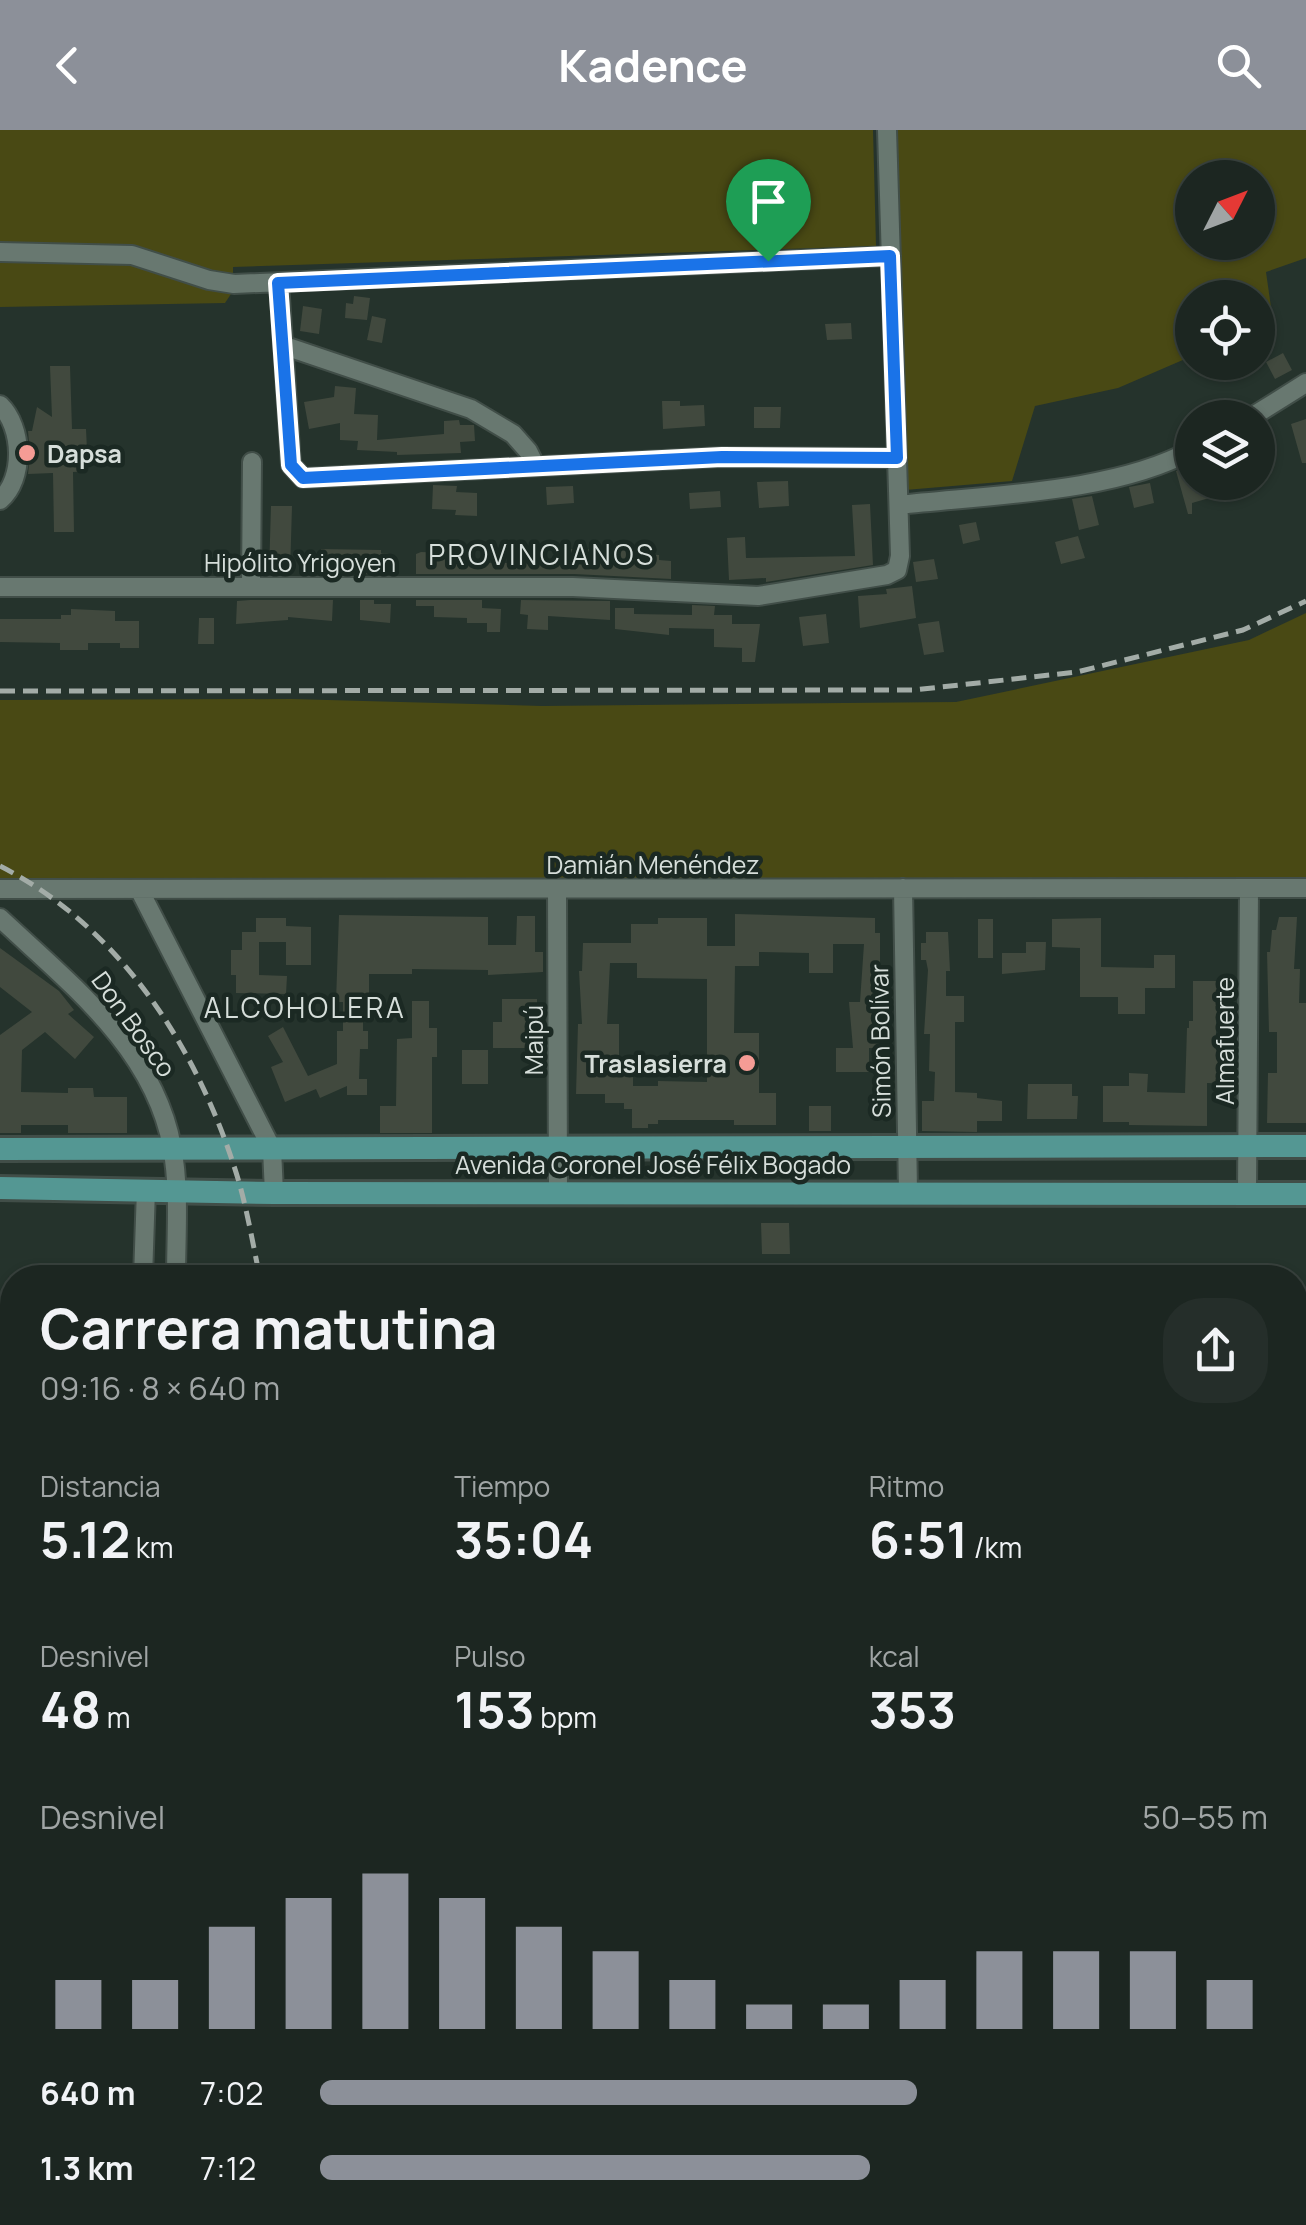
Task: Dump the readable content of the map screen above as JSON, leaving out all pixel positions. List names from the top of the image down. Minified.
{"streets":{"main road":["Avenida Coronel José Félix Bogado"],"street":["Hipólito Yrigoyen","Damián Menéndez","Don Bosco","Maipú","Simón Bolívar","Almafuerte"]},"crossings":[["Damián Menéndez","Maipú"],["Damián Menéndez","Simón Bolívar"],["Damián Menéndez","Almafuerte"],["Don Bosco","Avenida Coronel José Félix Bogado"],["Maipú","Avenida Coronel José Félix Bogado"],["Simón Bolívar","Avenida Coronel José Félix Bogado"],["Almafuerte","Avenida Coronel José Félix Bogado"]],"districts":["PROVINCIANOS","ALCOHOLERA"],"places":["Dapsa","Traslasierra"],"north":"top right","page":{"header":"Kadence","heading":["Carrera matutina","09:16 · 8 × 640 m"],"stats":[["Distancia","5.12 km"],["Tiempo","35:04"],["Ritmo","6:51 /km"],["Desnivel","48 m"],["Pulso","153 bpm"],["kcal","353"]],"chart":["Desnivel","50–55 m"],"list":[{"name":"640 m","note":"7:02"},{"name":"1.3 km","note":"7:12"}]}}
